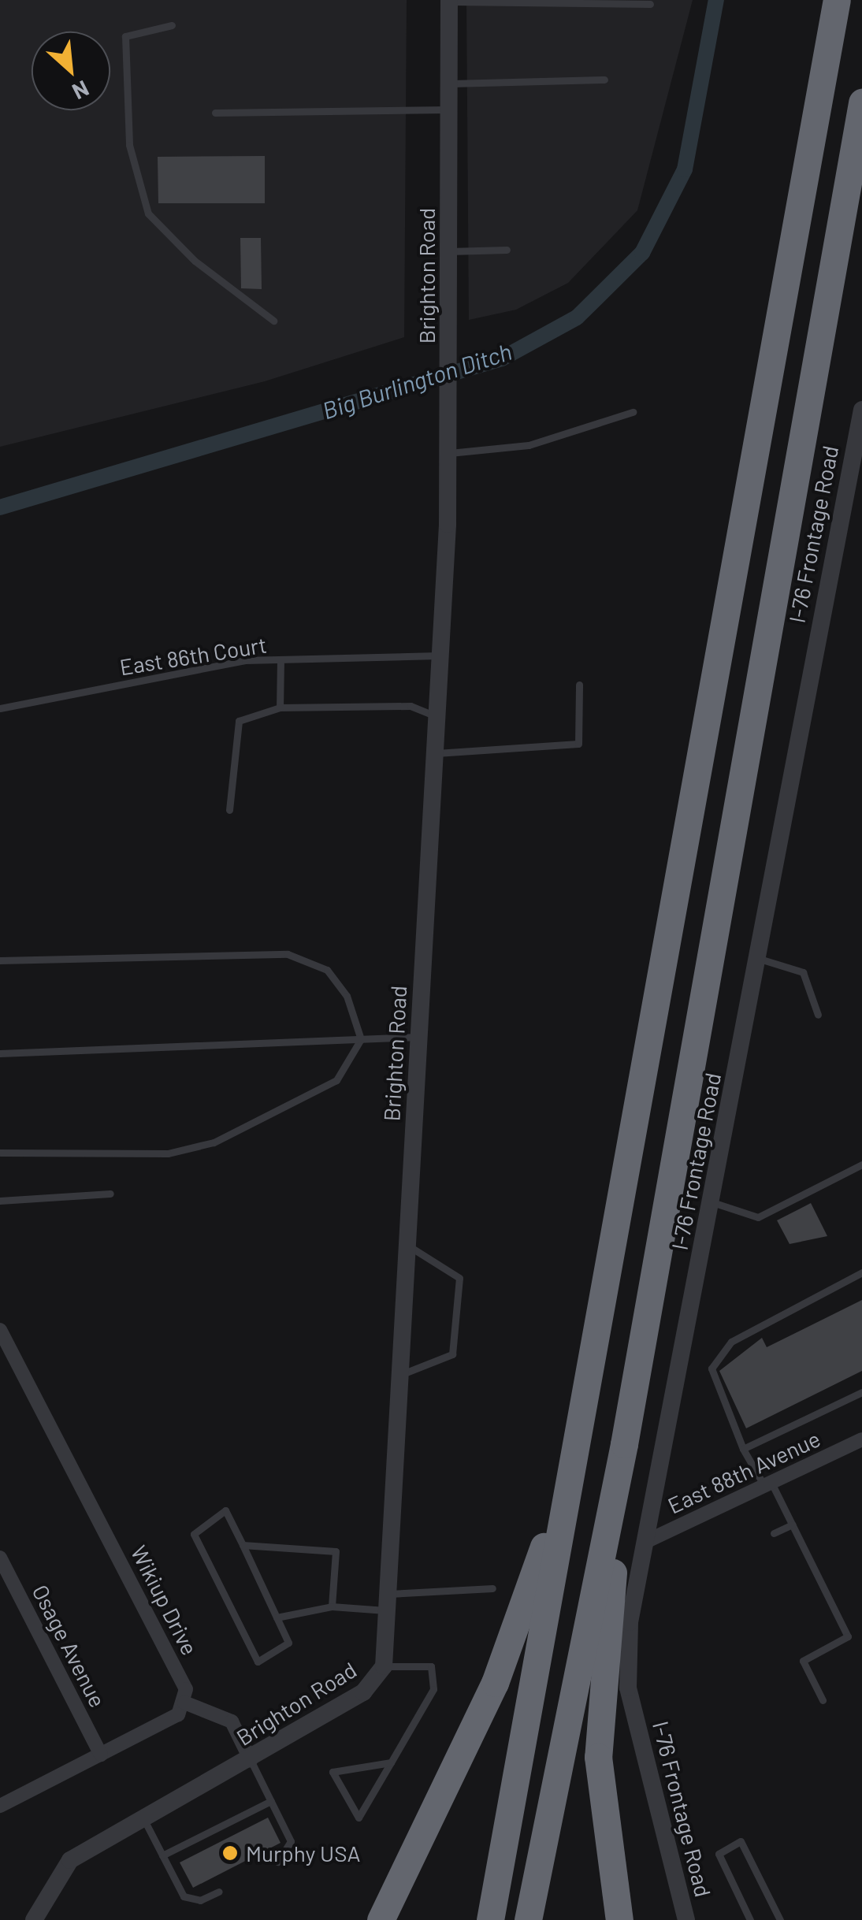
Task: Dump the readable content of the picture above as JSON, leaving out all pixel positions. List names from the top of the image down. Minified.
{"streets":{"street":["Brighton Road","I-76 Frontage Road","East 88th Avenue","Wikiup Drive","Osage Avenue"],"lane":["East 86th Court"]},"crossings":[["Brighton Road","East 86th Court"],["I-76 Frontage Road","East 88th Avenue"]],"water":["Big Burlington Ditch"],"places":["Murphy USA"],"north":"bottom right"}
